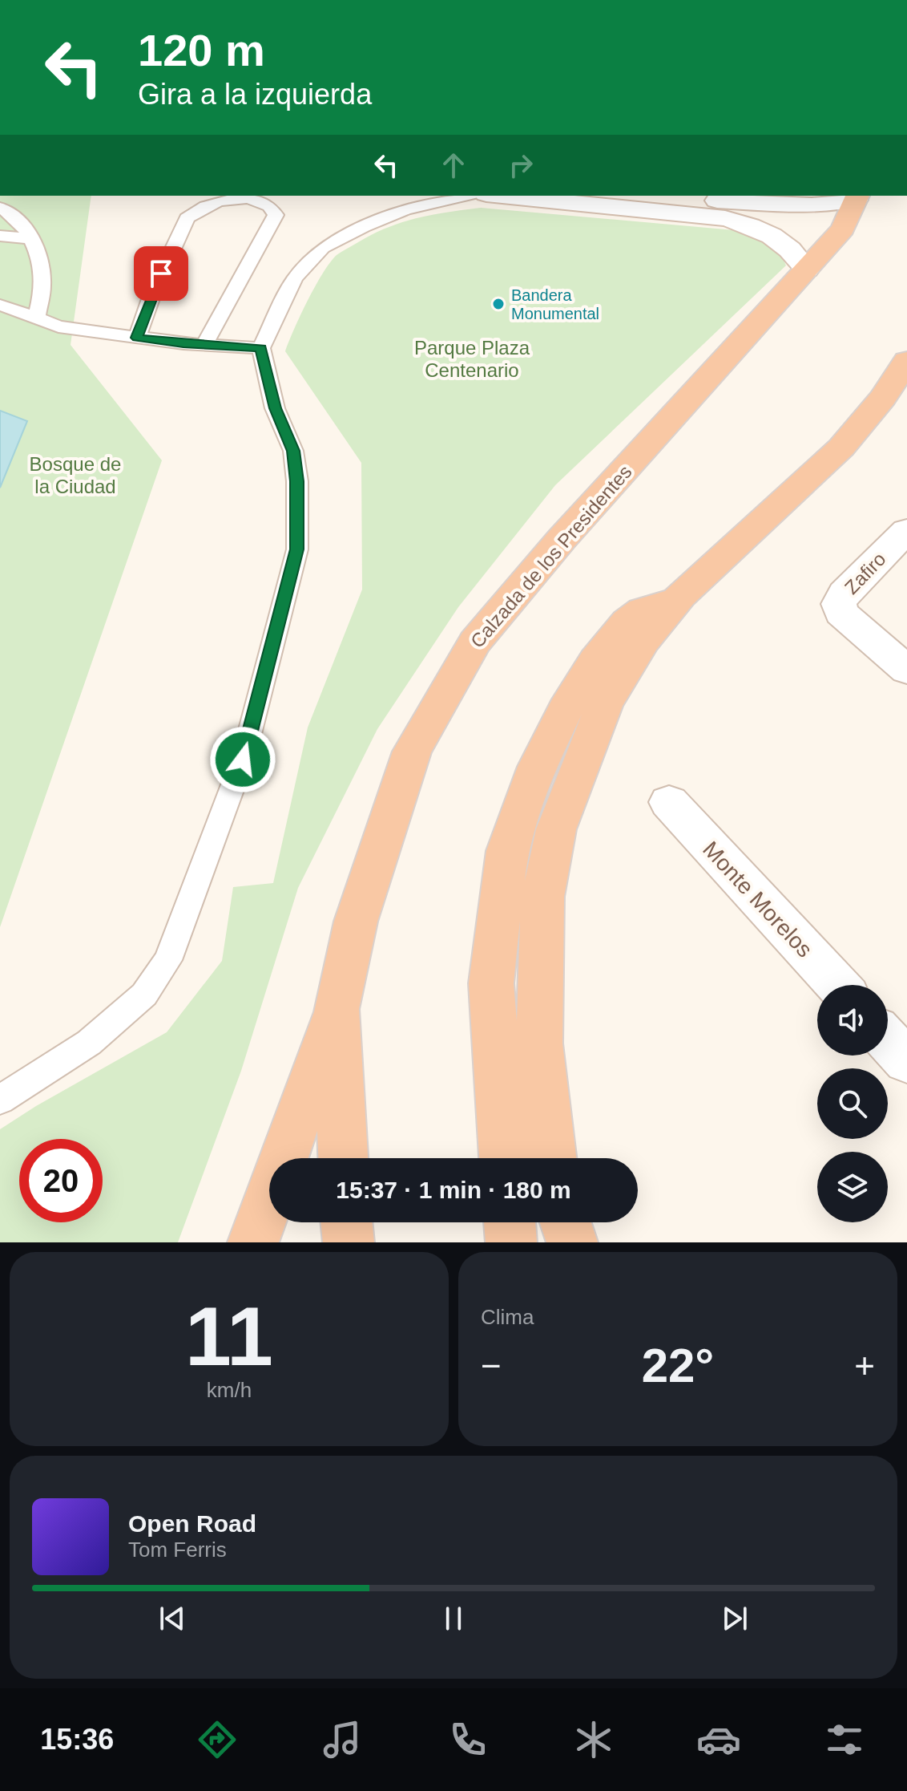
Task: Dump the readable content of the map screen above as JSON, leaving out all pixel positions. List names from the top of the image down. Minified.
{"streets":{"highway":["Calzada de los Presidentes"],"main road":["Zafiro","Monte Morelos"]},"parks":["Parque Plaza Centenario","Bosque de la Ciudad"],"places":["Bandera Monumental"],"page":{"turn":["120 m","Gira a la izquierda"],"limit":"20","trip":"15:37 · 1 min · 180 m","tile":[["11","km/h"],"Clima"],"heat":["−","22°","+"],"song":["Open Road","Tom Ferris"],"tabs":"15:36"}}
